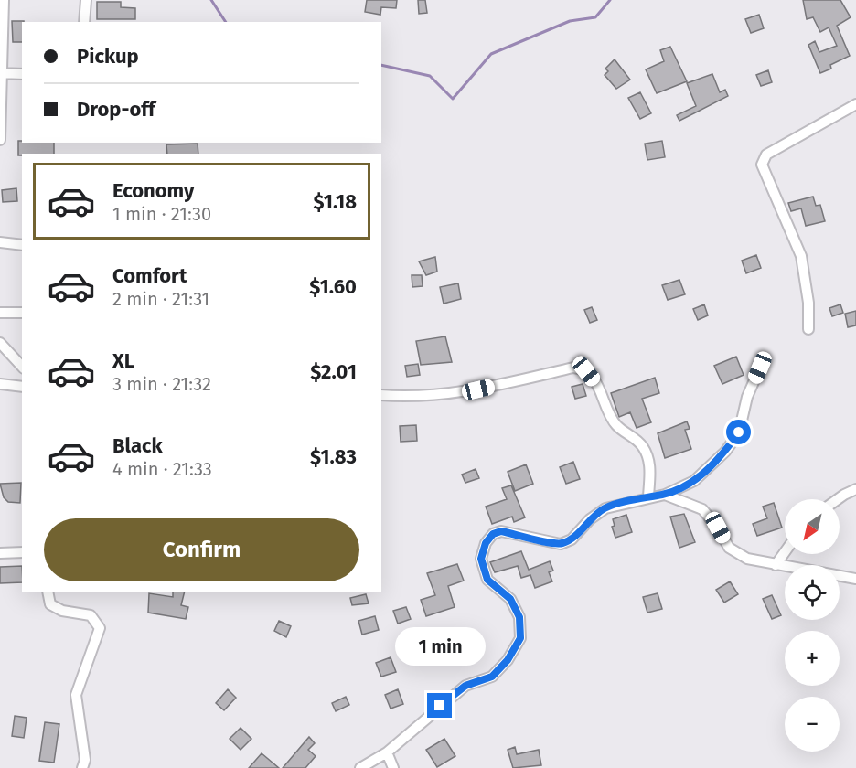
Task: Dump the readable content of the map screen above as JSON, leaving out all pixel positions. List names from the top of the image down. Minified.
{"north":"bottom left","page":{"banner":["Pickup","Drop-off"],"list":[{"name":"Economy","note":"1 min · 21:30","value":"$1.18"},{"name":"Comfort","note":"2 min · 21:31","value":"$1.60"},{"name":"XL","note":"3 min · 21:32","value":"$2.01"},{"name":"Black","note":"4 min · 21:33","value":"$1.83"}],"map_buttons":["+","−"],"buttons":"Confirm","bubble":"1 min"}}
